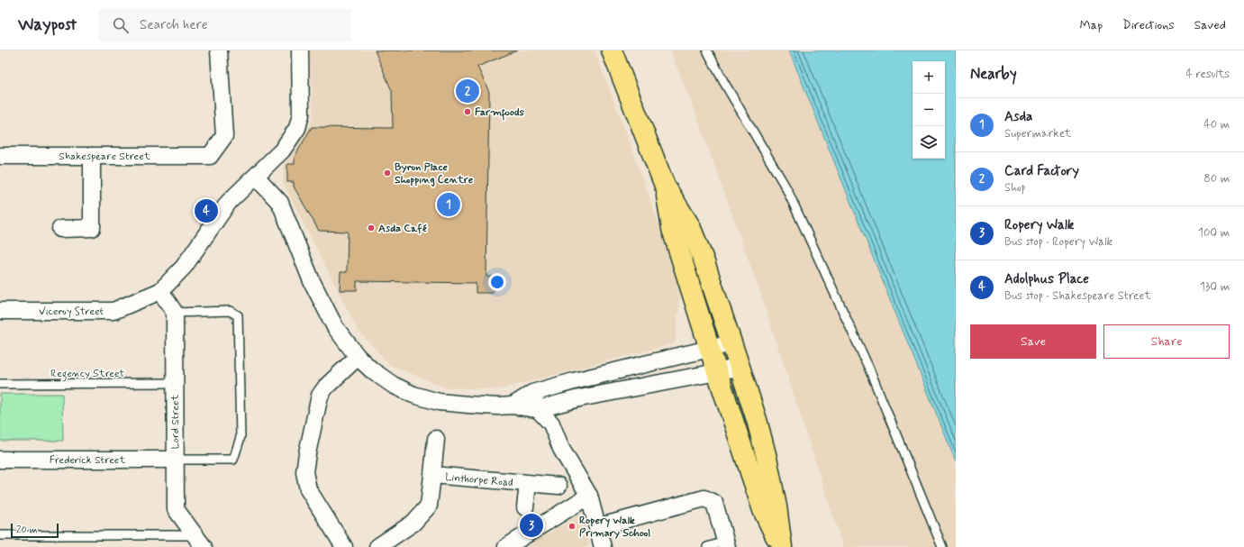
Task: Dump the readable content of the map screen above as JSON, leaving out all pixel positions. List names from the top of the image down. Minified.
{"streets":{"street":["Shakespeare Street","Viceroy Street","Lord Street","Frederick Street","Linthorpe Road"],"lane":["Regency Street"]},"crossings":[["Regency Street","Lord Street"],["Lord Street","Frederick Street"]],"places":["Farmfoods","Byron Place Shopping Centre","Asda Café","Ropery Walk Primary School"],"scale_bar":"20 m","page":{"header":"Waypost","search":"Search here","nav":["Map","Directions","Saved"],"heading":["Nearby","4 results"],"map_buttons":["+","−"],"pins":["2","1","4","3"],"list":[{"mark":"1","name":"Asda","note":"Supermarket","value":"40 m"},{"mark":"2","name":"Card Factory","note":"Shop","value":"80 m"},{"mark":"3","name":"Ropery Walk","note":"Bus stop · Ropery Walk","value":"100 m"},{"mark":"4","name":"Adolphus Place","note":"Bus stop · Shakespeare Street","value":"130 m"}],"buttons":["Save","Share"],"scale":"20 m"}}
